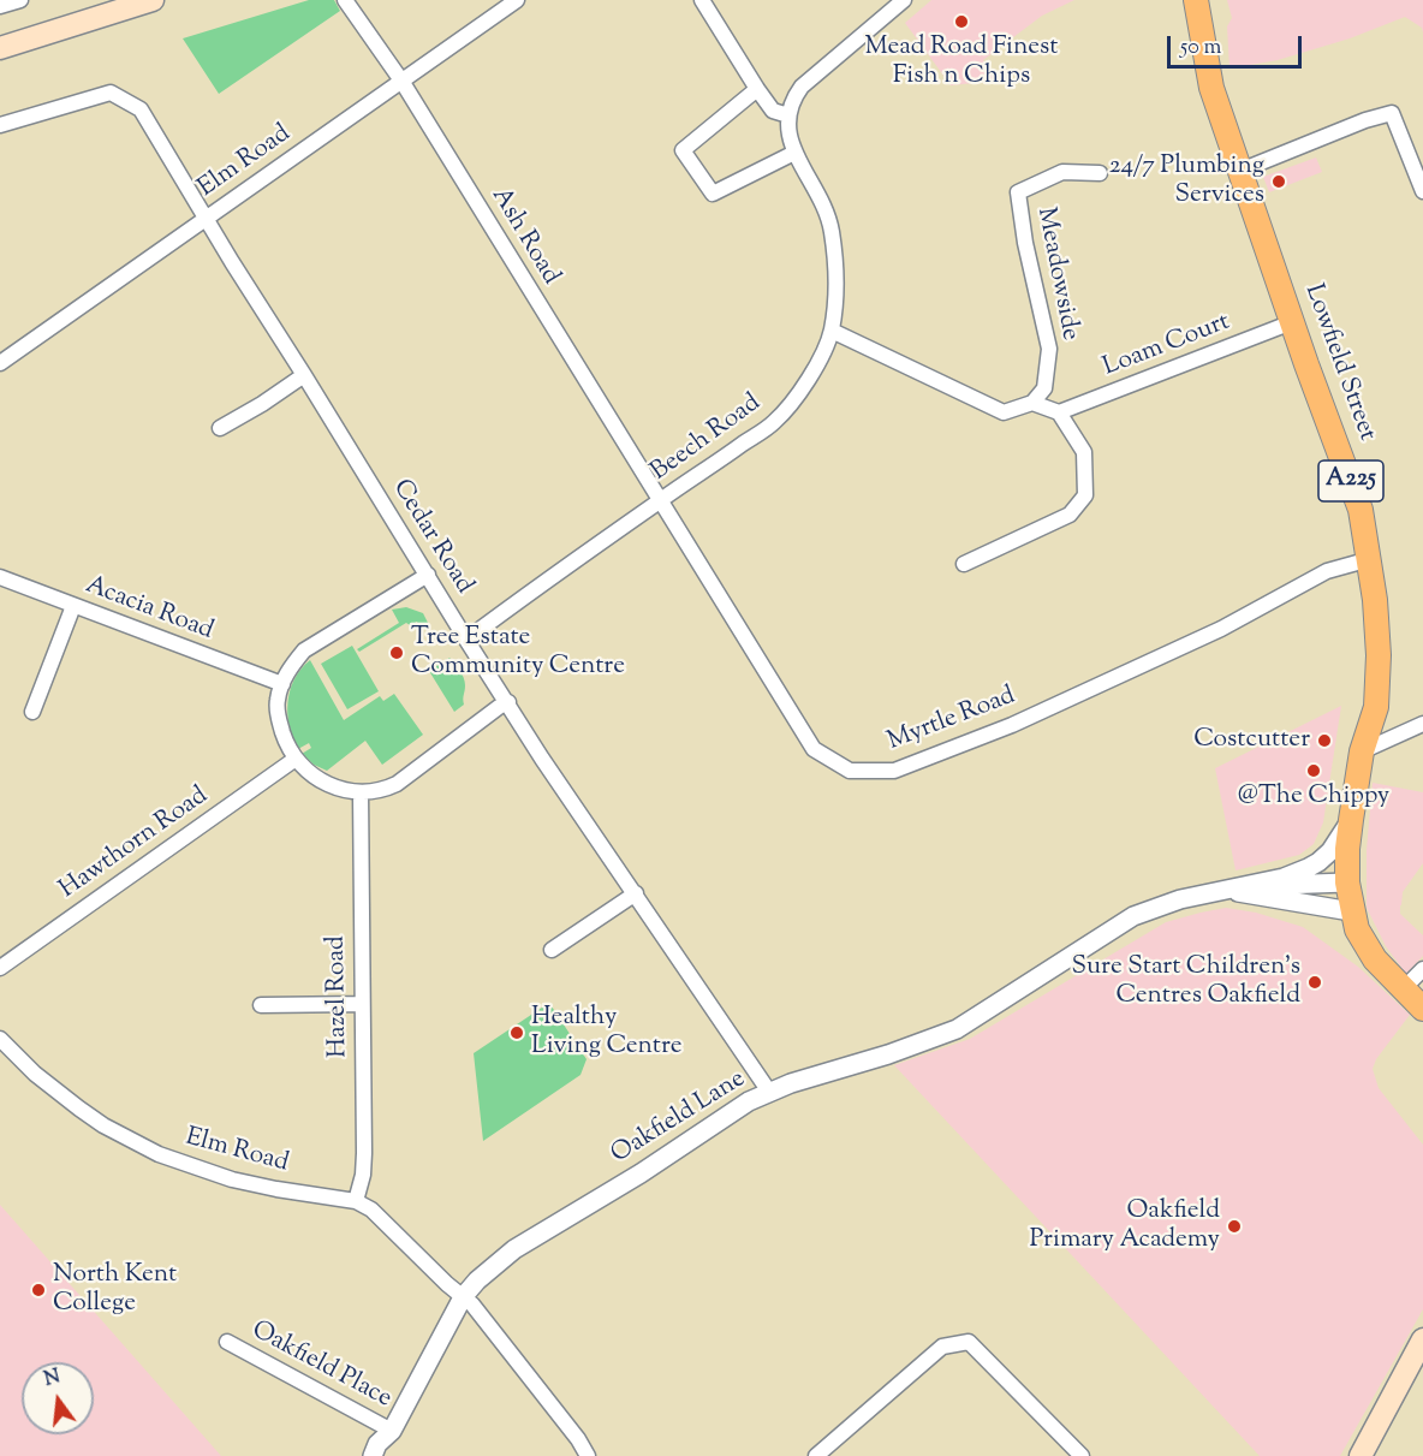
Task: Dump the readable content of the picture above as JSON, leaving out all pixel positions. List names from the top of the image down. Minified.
{"streets":{"main road":["Lowfield Street","A225"],"street":["Elm Road","Ash Road","Meadowside","Loam Court","Beech Road","Cedar Road","Acacia Road","Myrtle Road","Hawthorn Road","Hazel Road","Oakfield Lane","Oakfield Place"]},"crossings":[["Elm Road","Ash Road"],["Elm Road","Cedar Road"],["Elm Road","Hazel Road"],["Elm Road","Oakfield Lane"],["Ash Road","Beech Road"],["Ash Road","Myrtle Road"],["Loam Court","Lowfield Street"],["Lowfield Street","A225"],["Lowfield Street","Myrtle Road"],["Beech Road","Cedar Road"],["Beech Road","Myrtle Road"],["A225","Oakfield Lane"],["Cedar Road","Oakfield Lane"],["Oakfield Lane","Oakfield Place"]],"places":["Mead Road Finest Fish n Chips","24/7 Plumbing Services","Tree Estate Community Centre","Costcutter","@The Chippy","Sure Start Children's Centres Oakfield","Healthy Living Centre","Oakfield Primary Academy","North Kent College"],"scale_bar":"50 m","north":"top"}
